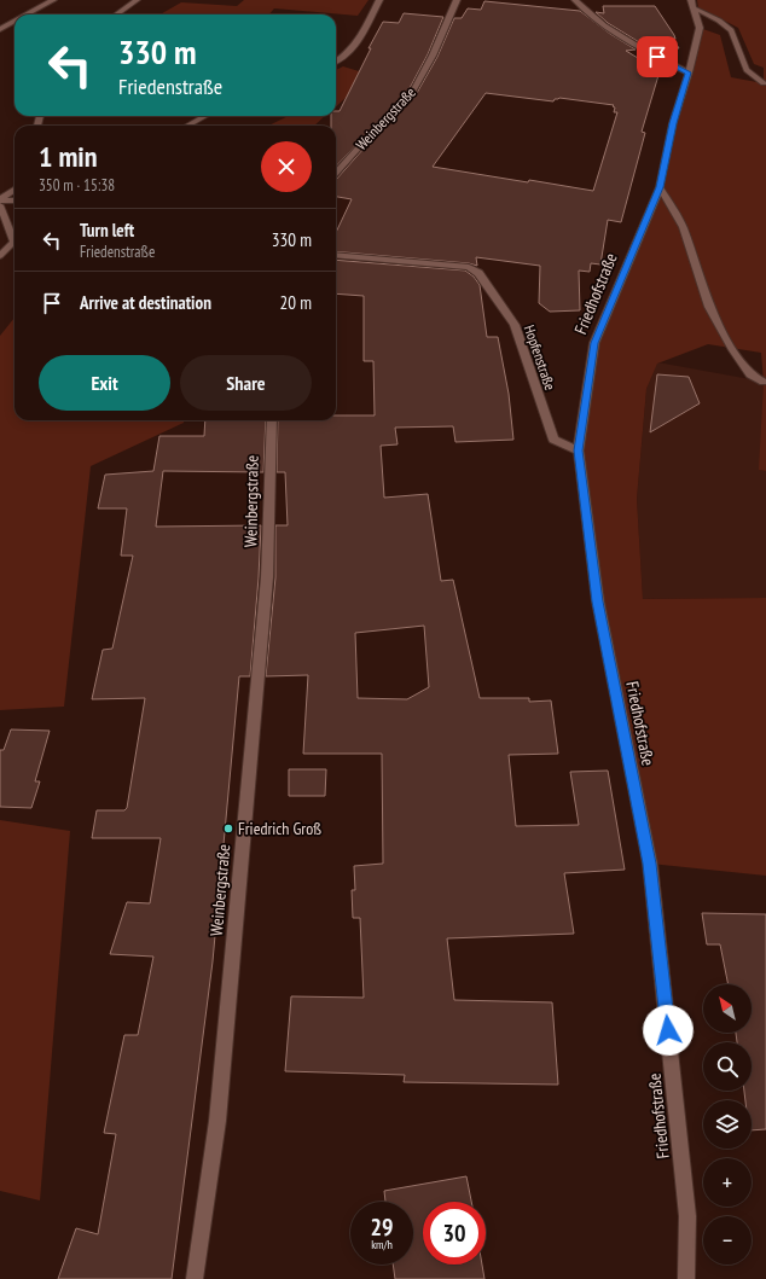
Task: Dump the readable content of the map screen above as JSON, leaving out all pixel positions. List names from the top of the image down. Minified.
{"streets":{"street":["Weinbergstraße","Friedhofstraße","Hopfenstraße"]},"crossings":[["Friedhofstraße","Hopfenstraße"]],"places":["Friedrich Groß"],"north":"top left","page":{"turn":["330 m","Friedenstraße"],"heading":["1 min","350 m · 15:38"],"list":[{"name":"Turn left","note":"Friedenstraße","value":"330 m"},{"name":"Arrive at destination","value":"20 m"}],"buttons":["Exit","Share"],"map_buttons":["+","−"],"speed":"29 km/h","limit":"30"}}
